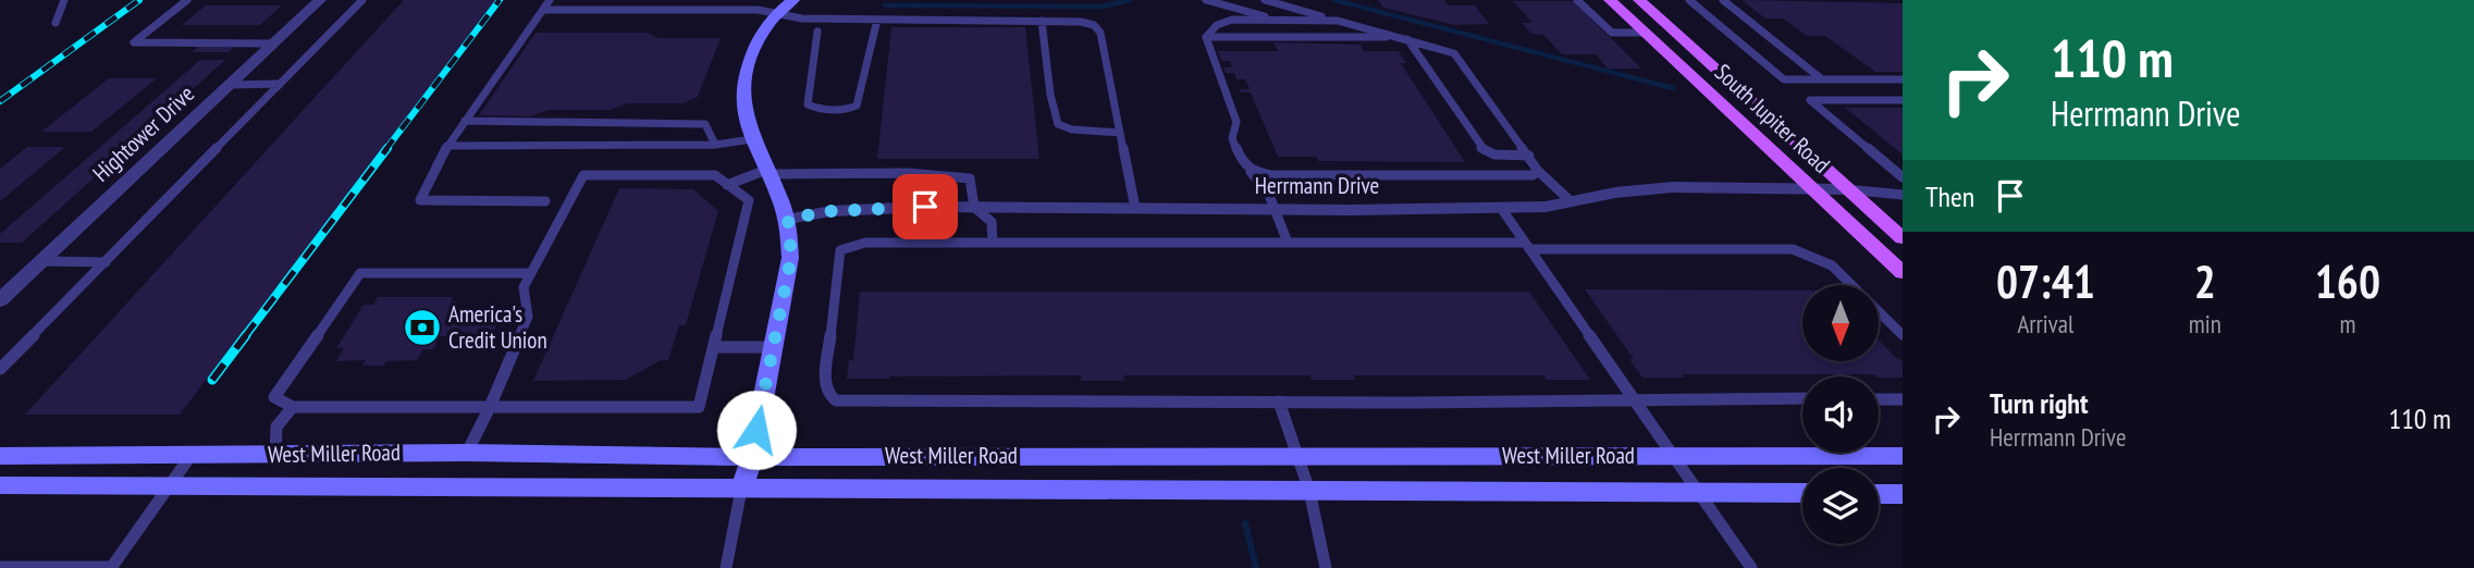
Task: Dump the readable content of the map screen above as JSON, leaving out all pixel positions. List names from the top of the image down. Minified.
{"streets":{"main road":["South Jupiter Road","West Miller Road"],"street":["Hightower Drive","Herrmann Drive"]},"crossings":[["South Jupiter Road","Herrmann Drive"]],"places":{"bank":["America's Credit Union"]},"north":"bottom","page":{"turn":["110 m","Herrmann Drive"],"then":"Then","eta":["07:41","Arrival","2","min","160","m"],"list":[{"name":"Turn right","note":"Herrmann Drive","value":"110 m"}]}}
